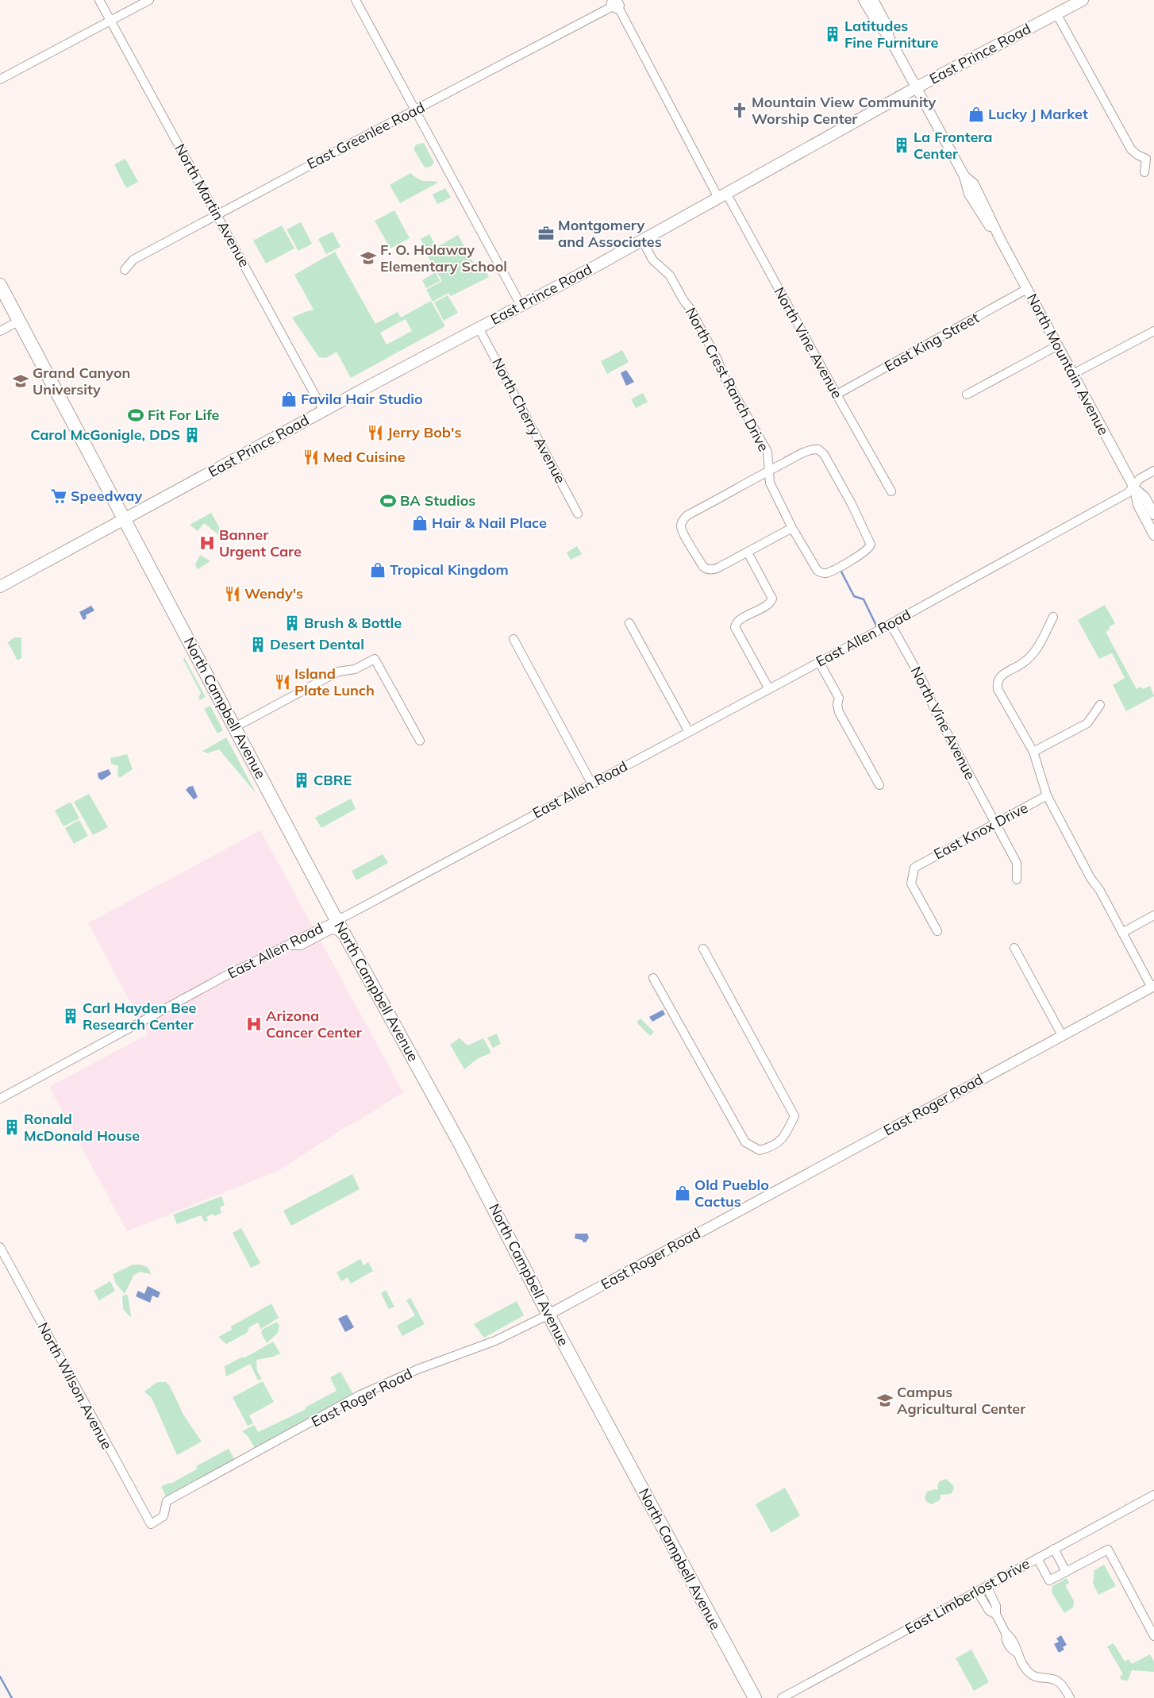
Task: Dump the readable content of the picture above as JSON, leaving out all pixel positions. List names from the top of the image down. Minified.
{"streets":{"main road":["East Prince Road","North Campbell Avenue"],"street":["East Greenlee Road","North Martin Avenue","East King Street","North Vine Avenue","North Mountain Avenue","North Crest Ranch Drive","North Cherry Avenue","East Allen Road","East Knox Drive","East Roger Road","North Wilson Avenue","East Limberlost Drive"]},"crossings":[["East Prince Road","North Martin Avenue"],["East Prince Road","North Vine Avenue"],["East Prince Road","North Mountain Avenue"],["East Prince Road","North Crest Ranch Drive"],["East Prince Road","North Cherry Avenue"],["East Prince Road","North Campbell Avenue"],["East Greenlee Road","North Martin Avenue"],["East Greenlee Road","North Vine Avenue"],["East King Street","North Vine Avenue"],["East King Street","North Mountain Avenue"],["North Vine Avenue","East Allen Road"],["North Vine Avenue","East Knox Drive"],["North Mountain Avenue","East Allen Road"],["East Allen Road","North Campbell Avenue"],["North Campbell Avenue","East Roger Road"],["East Roger Road","North Wilson Avenue"]],"places":{"building":["Latitudes Fine Furniture","La Frontera Center","Carol McGonigle, DDS","Brush & Bottle","Desert Dental","CBRE","Carl Hayden Bee Research Center","Ronald McDonald House"],"church":["Mountain View Community Worship Center"],"shop":["Lucky J Market","Favila Hair Studio","Hair & Nail Place","Tropical Kingdom","Old Pueblo Cactus"],"office":["Montgomery and Associates"],"school or university":["F. O. Holaway Elementary School","Grand Canyon University","Campus Agricultural Center"],"sports":["Fit For Life","BA Studios"],"restaurant":["Jerry Bob's","Med Cuisine","Wendy's","Island Plate Lunch"],"supermarket":["Speedway"],"hospital":["Banner Urgent Care","Arizona Cancer Center"]}}
